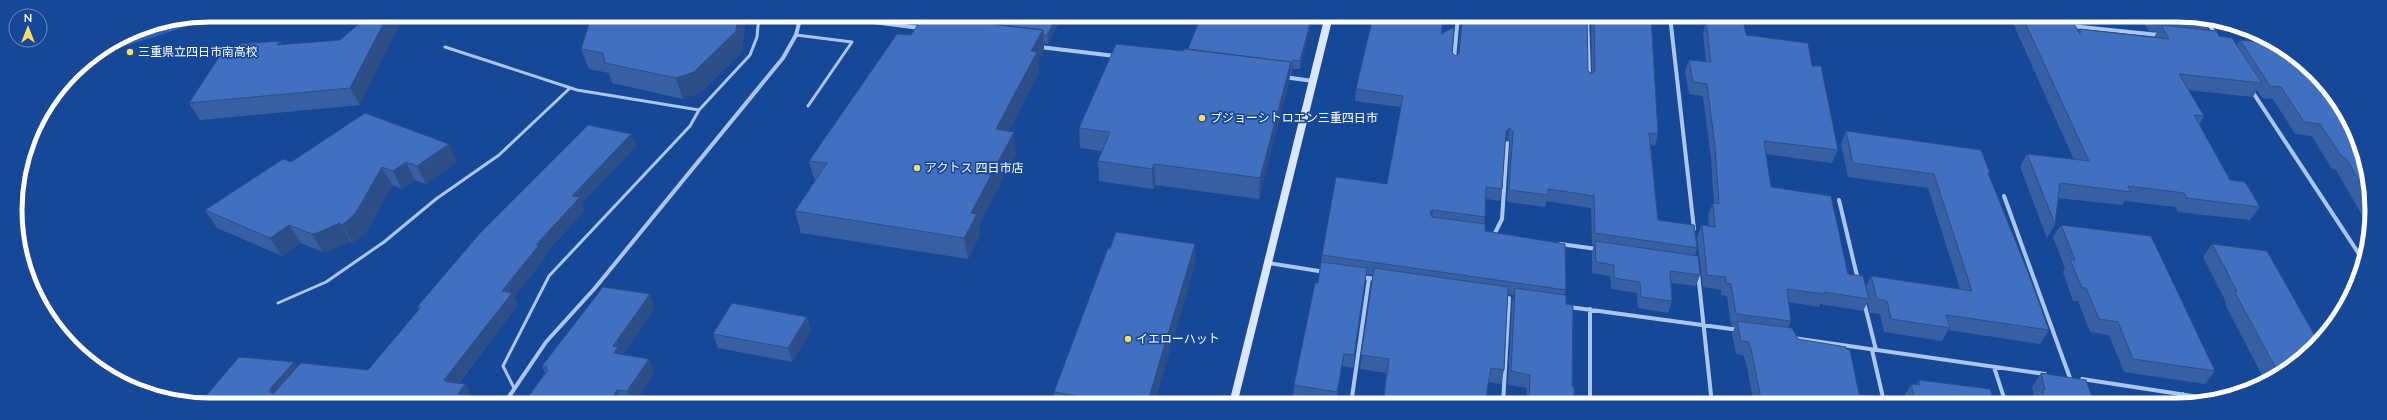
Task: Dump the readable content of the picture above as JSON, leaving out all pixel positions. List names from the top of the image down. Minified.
{"places":["三重県立四日市南高校","プジョーシトロエン三重四日市","アクトス 四日市店","イエローハット"],"north":"top"}
